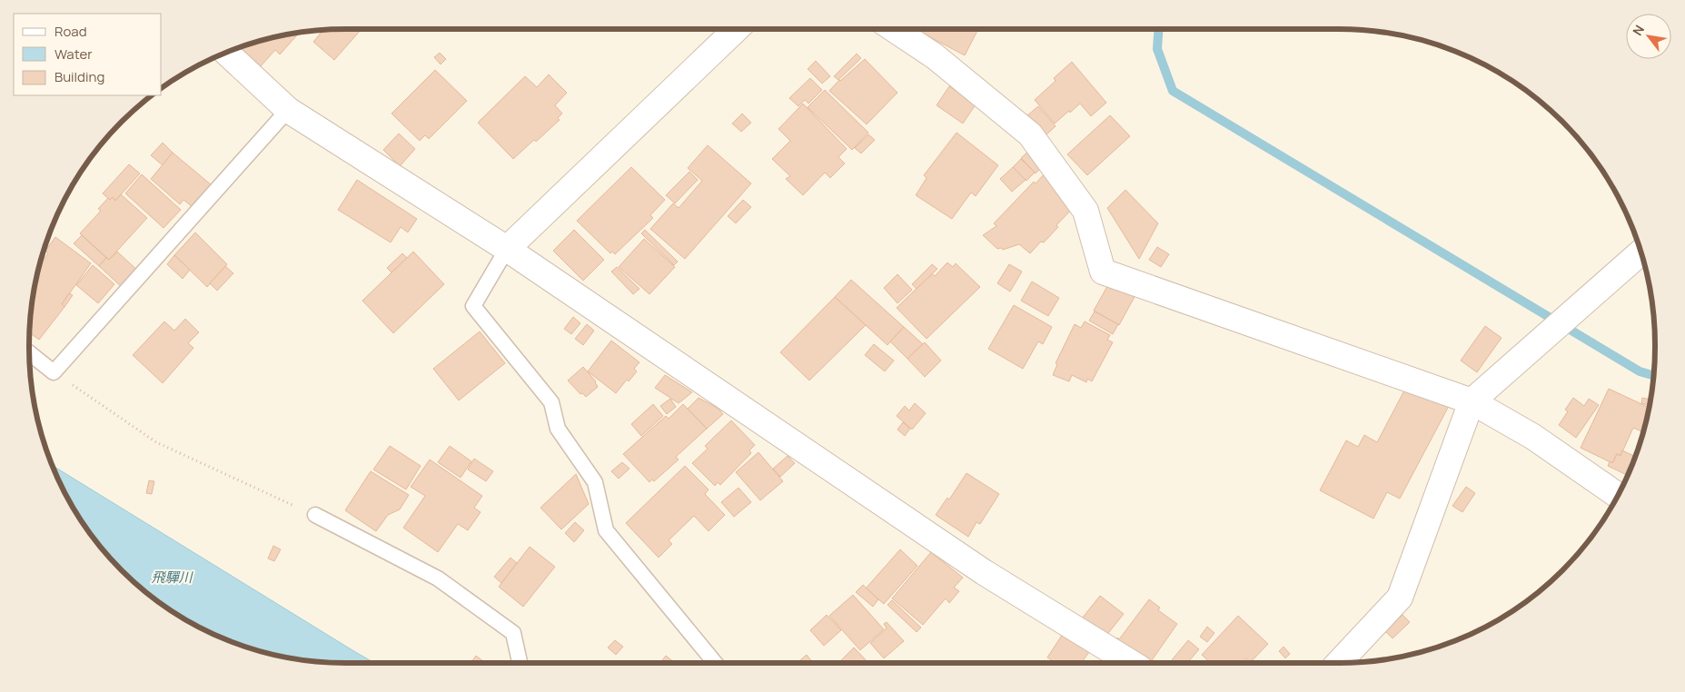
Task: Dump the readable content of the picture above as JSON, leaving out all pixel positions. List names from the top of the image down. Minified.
{"water":["飛驒川"],"legend":["Road","Water","Building"],"north":"top left"}
